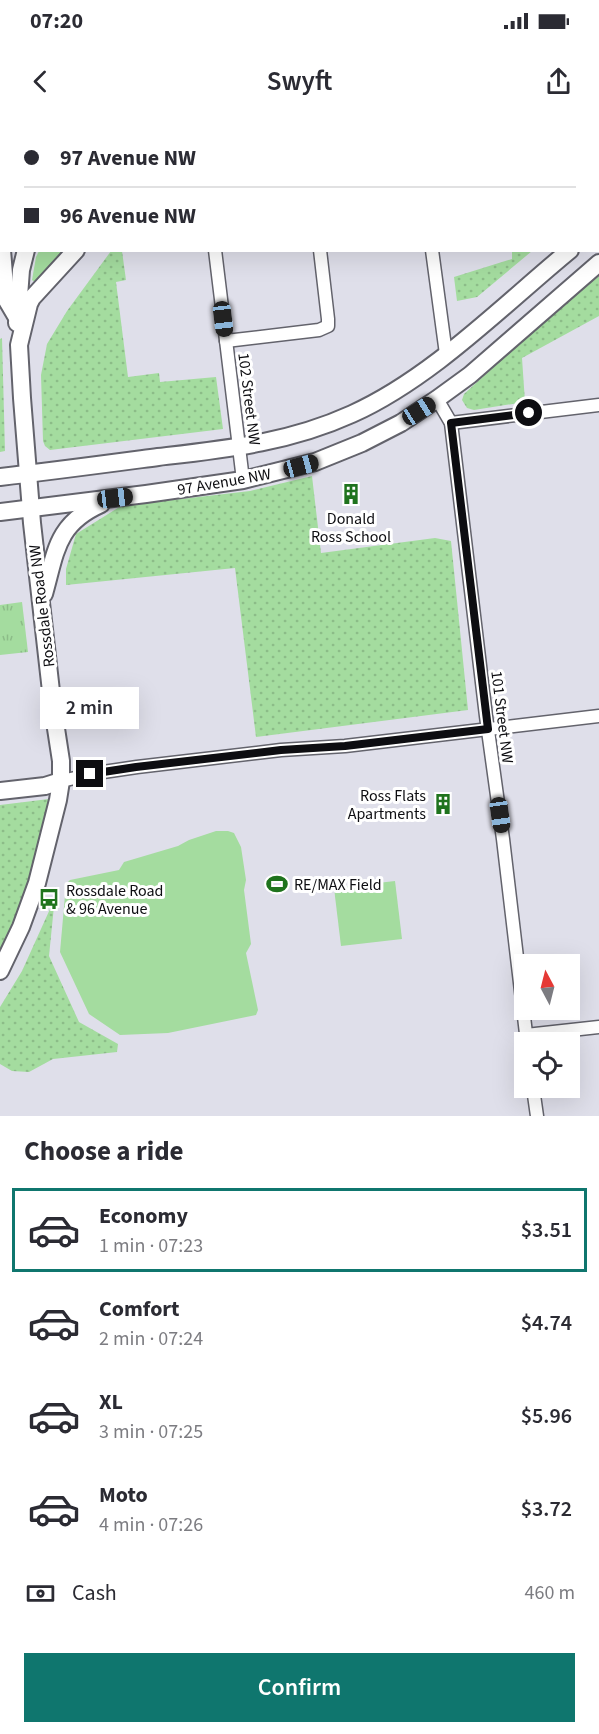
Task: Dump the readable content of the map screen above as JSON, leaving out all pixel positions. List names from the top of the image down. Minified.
{"streets":{"main road":["97 Avenue NW","Rossdale Road NW"],"street":["102 Street NW","101 Street NW"]},"crossings":[["102 Street NW","97 Avenue NW"],["97 Avenue NW","Rossdale Road NW"],["97 Avenue NW","101 Street NW"]],"places":{"building":["Donald Ross School","Ross Flats Apartments"],"sports":["RE/MAX Field"],"bus stop":["Rossdale Road & 96 Avenue"]},"north":"top","page":{"status":"07:20","header":"Swyft","banner":["97 Avenue NW","96 Avenue NW"],"bubble":"2 min","heading":"Choose a ride","list":[{"name":"Economy","note":"1 min · 07:23","value":"$3.51"},{"name":"Comfort","note":"2 min · 07:24","value":"$4.74"},{"name":"XL","note":"3 min · 07:25","value":"$5.96"},{"name":"Moto","note":"4 min · 07:26","value":"$3.72"}],"pay":["Cash","460 m"],"buttons":"Confirm"}}
